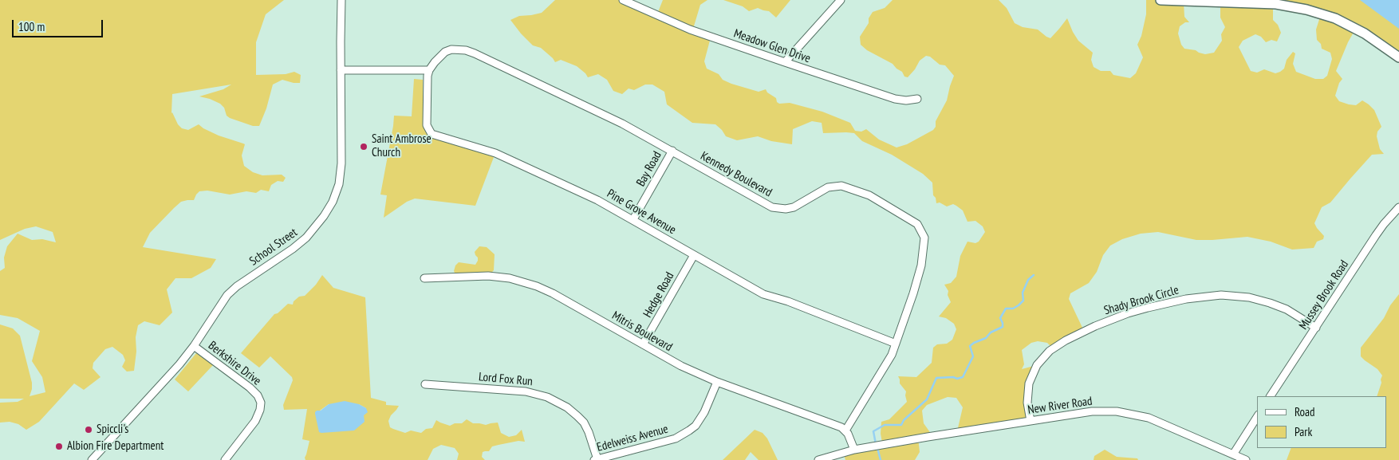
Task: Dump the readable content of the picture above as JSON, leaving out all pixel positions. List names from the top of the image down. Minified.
{"streets":{"street":["Meadow Glen Drive","Bay Road","Kennedy Boulevard","Pine Grove Avenue","School Street","Hedge Road","Mussey Brook Road","Shady Brook Circle","Mitris Boulevard","Berkshire Drive","Lord Fox Run","New River Road","Edelweiss Avenue"]},"crossings":[["Bay Road","Kennedy Boulevard"],["Bay Road","Pine Grove Avenue"],["Kennedy Boulevard","Pine Grove Avenue"],["Kennedy Boulevard","Mitris Boulevard"],["Pine Grove Avenue","Hedge Road"],["School Street","Berkshire Drive"],["Hedge Road","Mitris Boulevard"],["Mussey Brook Road","Shady Brook Circle"],["Shady Brook Circle","New River Road"],["Mitris Boulevard","Edelweiss Avenue"],["Lord Fox Run","Edelweiss Avenue"]],"places":["Saint Ambrose Church","Spiccli's","Albion Fire Department"],"legend":["Road","Park"],"scale_bar":"100 m"}
